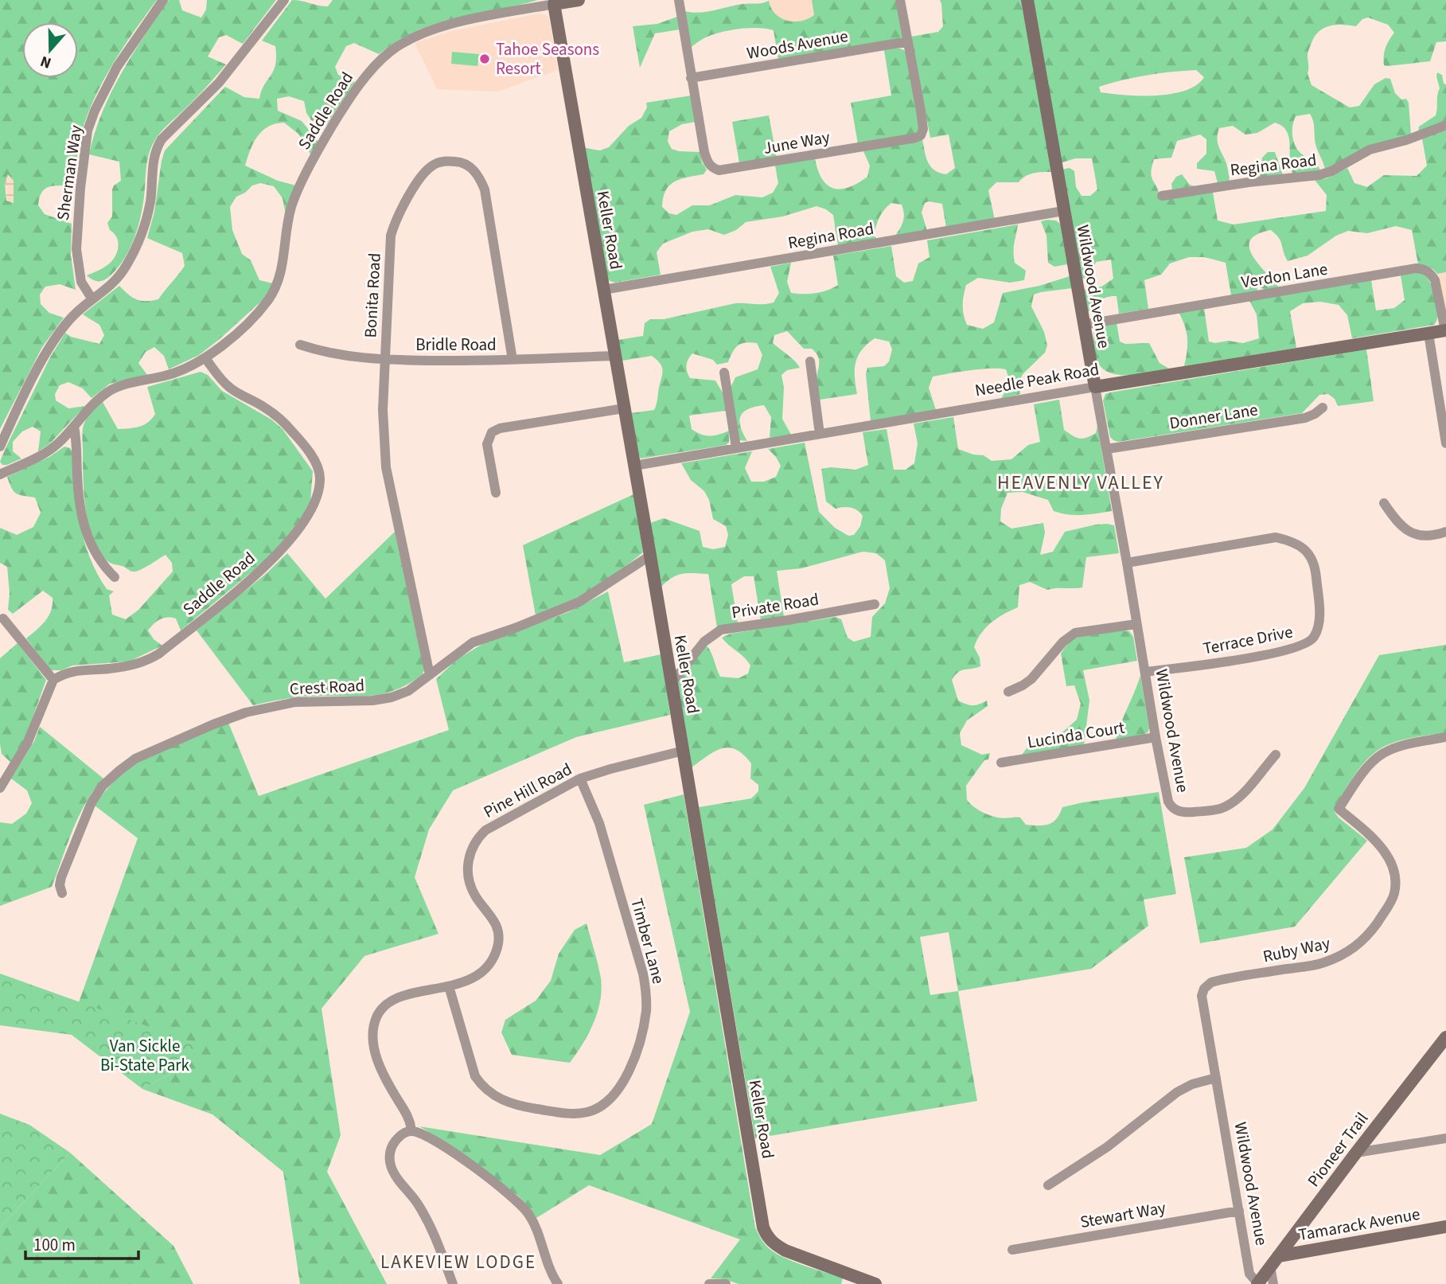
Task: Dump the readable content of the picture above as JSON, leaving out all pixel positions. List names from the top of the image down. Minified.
{"streets":{"street":["Woods Avenue","Saddle Road","June Way","Regina Road","Sherman Way","Keller Road","Verdon Lane","Wildwood Avenue","Bonita Road","Bridle Road","Needle Peak Road","Donner Lane","Private Road","Terrace Drive","Crest Road","Lucinda Court","Pine Hill Road","Timber Lane","Ruby Way","Pioneer Trail","Stewart Way","Tamarack Avenue"]},"crossings":[["Woods Avenue","June Way"],["Saddle Road","Keller Road"],["Regina Road","Keller Road"],["Regina Road","Wildwood Avenue"],["Keller Road","Bridle Road"],["Keller Road","Needle Peak Road"],["Keller Road","Private Road"],["Keller Road","Crest Road"],["Keller Road","Pine Hill Road"],["Verdon Lane","Wildwood Avenue"],["Verdon Lane","Needle Peak Road"],["Wildwood Avenue","Needle Peak Road"],["Wildwood Avenue","Donner Lane"],["Wildwood Avenue","Terrace Drive"],["Wildwood Avenue","Lucinda Court"],["Wildwood Avenue","Ruby Way"],["Wildwood Avenue","Pioneer Trail"],["Wildwood Avenue","Stewart Way"],["Bonita Road","Bridle Road"],["Bonita Road","Crest Road"],["Pine Hill Road","Timber Lane"],["Pioneer Trail","Tamarack Avenue"]],"districts":["HEAVENLY VALLEY","LAKEVIEW LODGE"],"parks":["Van Sickle Bi-State Park"],"places":["Tahoe Seasons Resort"],"scale_bar":"100 m","north":"bottom"}
